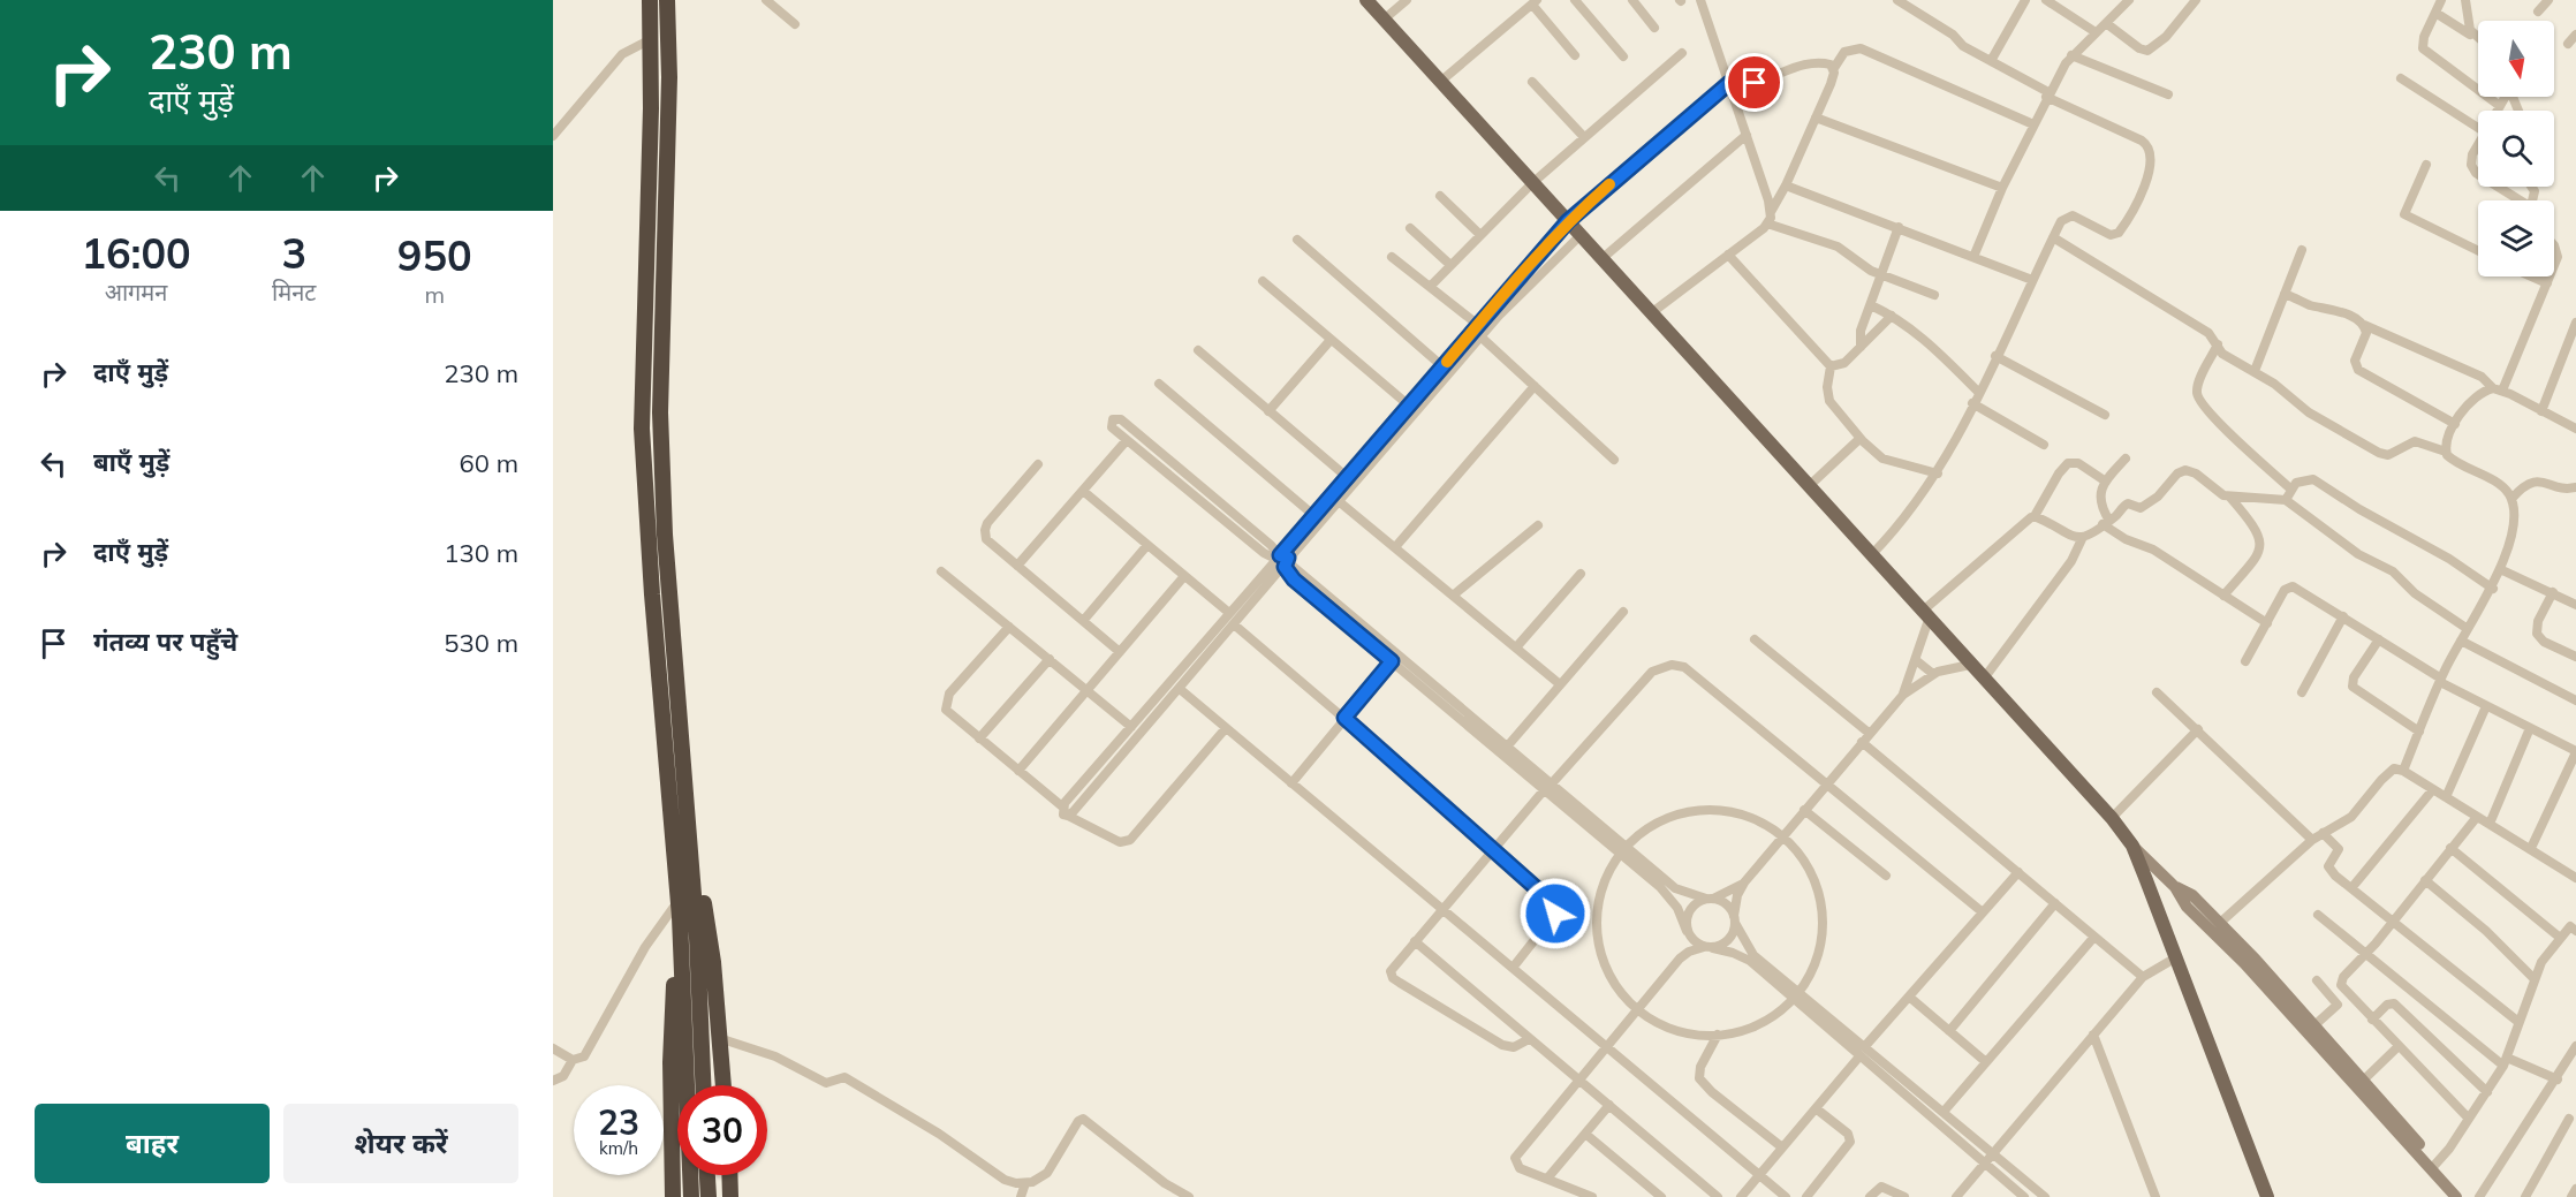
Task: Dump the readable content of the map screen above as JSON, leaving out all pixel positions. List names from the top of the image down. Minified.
{"north":"bottom","page":{"turn":["230 m","दाएँ मुड़ें"],"eta":["16:00","आगमन","3","मिनट","950","m"],"list":[{"name":"दाएँ मुड़ें","value":"230 m"},{"name":"बाएँ मुड़ें","value":"60 m"},{"name":"दाएँ मुड़ें","value":"130 m"},{"name":"गंतव्य पर पहुँचे","value":"530 m"}],"speed":"23 km/h","limit":"30","buttons":["बाहर","शेयर करें"]}}
